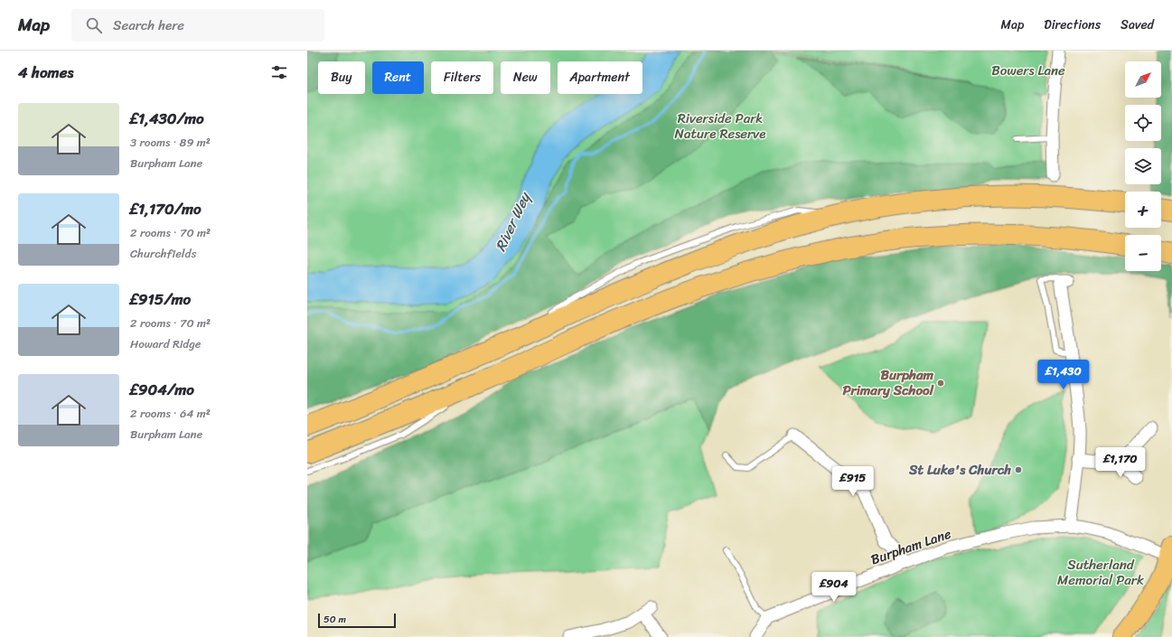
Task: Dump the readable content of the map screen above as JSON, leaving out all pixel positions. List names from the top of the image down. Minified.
{"streets":{"street":["Burpham Lane"]},"water":["River Wey"],"parks":["Bowers Lane","Riverside Park Nature Reserve","Sutherland Memorial Park"],"places":["Burpham Primary School","St Luke's Church"],"scale_bar":"50 m","north":"top right","page":{"header":"Map","search":"Search here","nav":["Map","Directions","Saved"],"heading":"4 homes","map_buttons":["+","−"],"chip":["Buy","Rent","Filters","New","Apartment"],"list":[{"name":"£1,430/mo","note":"3 rooms · 89 m² · Burpham Lane"},{"name":"£1,170/mo","note":"2 rooms · 70 m² · Churchfields"},{"name":"£915/mo","note":"2 rooms · 70 m² · Howard Ridge"},{"name":"£904/mo","note":"2 rooms · 64 m² · Burpham Lane"}],"price":["£1,430","£1,170","£915","£904"],"scale":"50 m"}}
